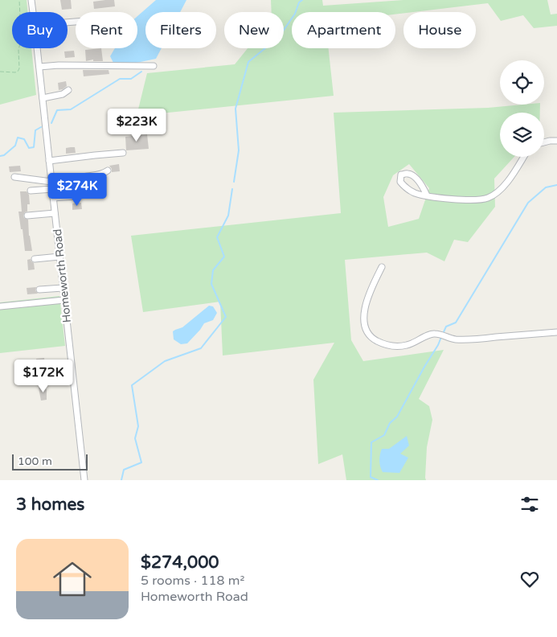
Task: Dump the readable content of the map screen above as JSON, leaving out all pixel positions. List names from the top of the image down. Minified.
{"streets":{"street":["Homeworth Road"]},"scale_bar":"100 m","page":{"chip":["Buy","Rent","Filters","New","Apartment","House"],"price":["$223K","$274K","$172K"],"scale":"100 m","heading":"3 homes","list":[{"name":"$274,000","note":"5 rooms · 118 m² · Homeworth Road"}]}}
